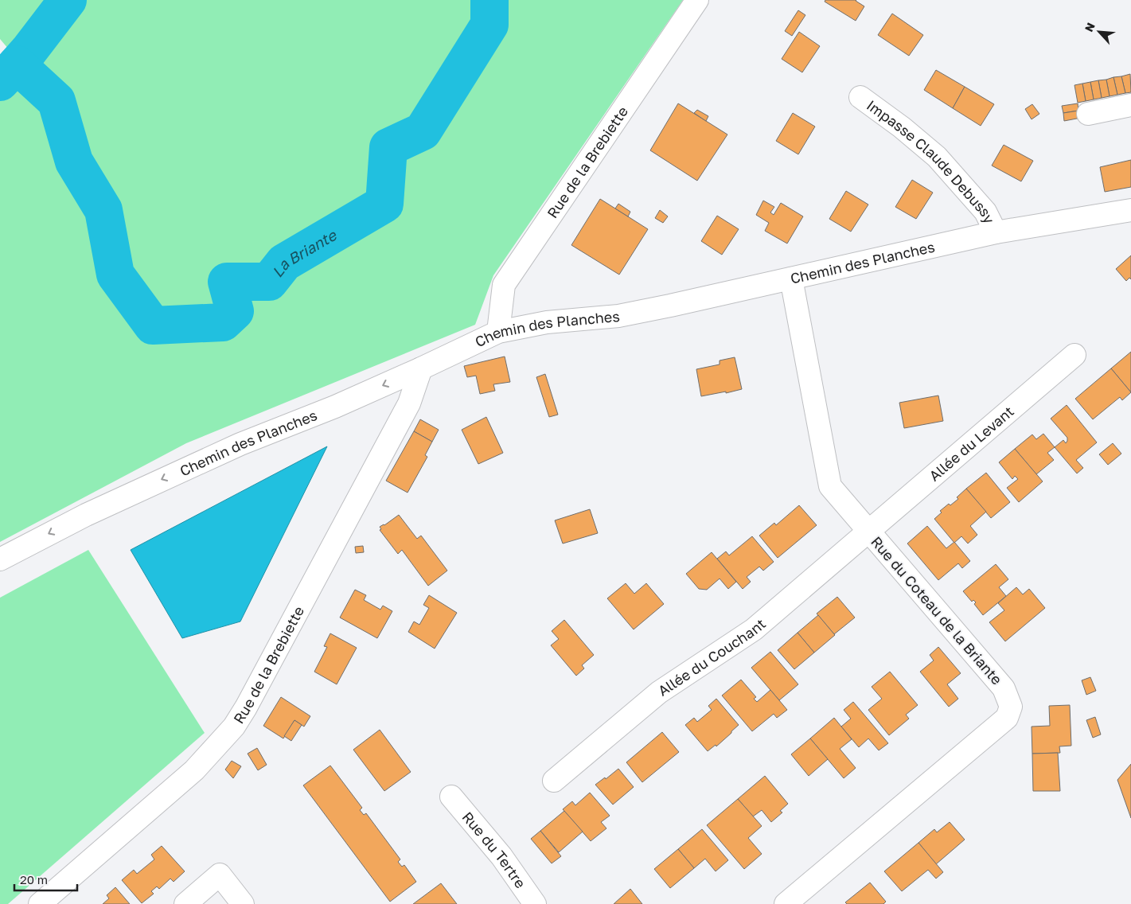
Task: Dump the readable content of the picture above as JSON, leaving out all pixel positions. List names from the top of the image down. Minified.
{"streets":{"street":["Rue de la Brebiette","Impasse Claude Debussy","Chemin des Planches","Allée du Levant","Rue du Coteau de la Briante","Allée du Couchant","Rue du Tertre"]},"crossings":[["Rue de la Brebiette","Chemin des Planches"],["Impasse Claude Debussy","Chemin des Planches"],["Chemin des Planches","Rue du Coteau de la Briante"],["Allée du Levant","Rue du Coteau de la Briante"],["Allée du Levant","Allée du Couchant"],["Rue du Coteau de la Briante","Allée du Couchant"]],"one_way":["Chemin des Planches"],"water":["La Briante"],"scale_bar":"20 m","north":"top left"}
